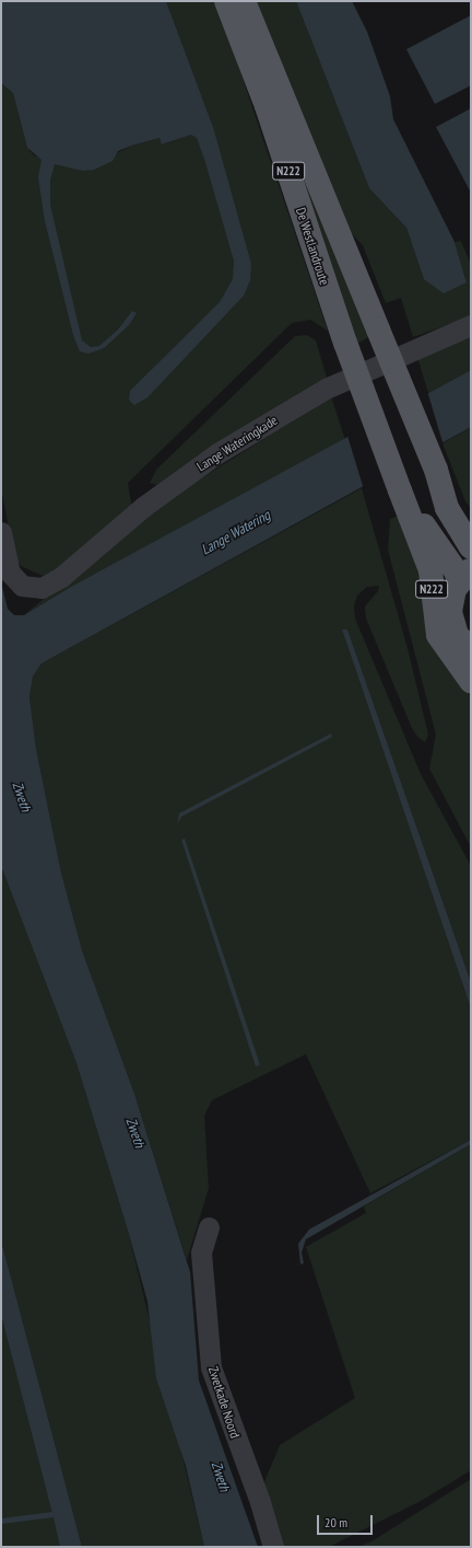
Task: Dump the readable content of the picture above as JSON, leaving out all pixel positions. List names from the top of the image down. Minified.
{"streets":{"main road":["N222","De Westlandroute"],"street":["Lange Wateringkade","Zwetkade Noord"]},"crossings":[["N222","De Westlandroute"]],"water":["Lange Watering","Zweth"],"scale_bar":"20 m"}
